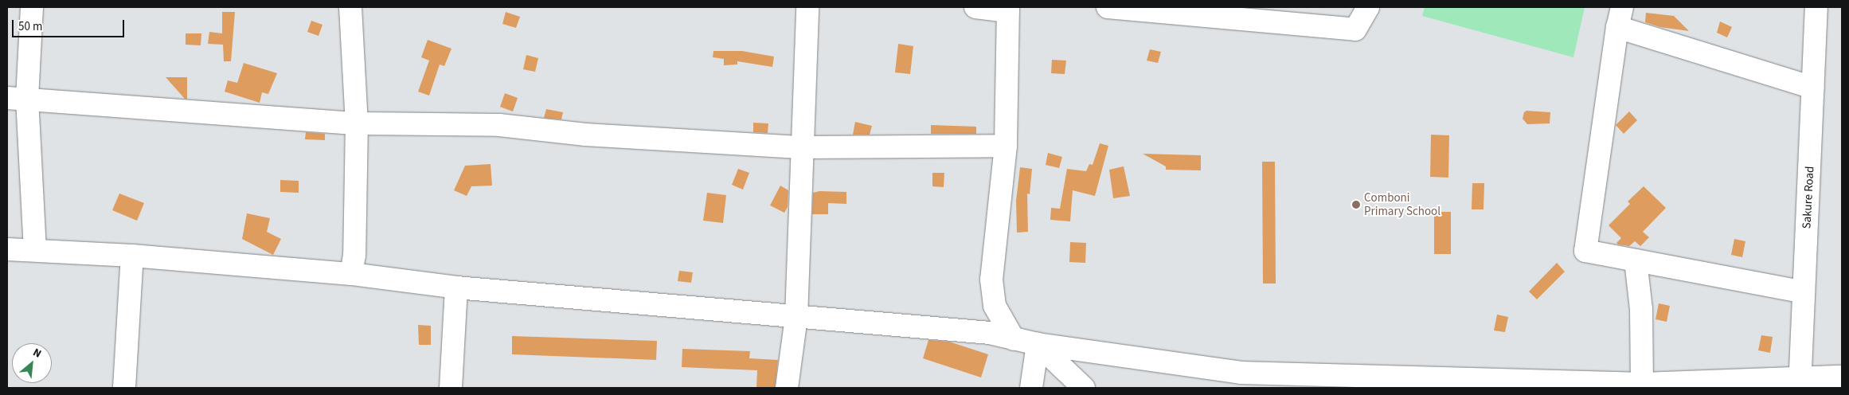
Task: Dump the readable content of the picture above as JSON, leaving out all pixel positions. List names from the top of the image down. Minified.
{"streets":{"street":["Sakure Road"]},"places":["Comboni Primary School"],"scale_bar":"50 m","north":"top right"}
